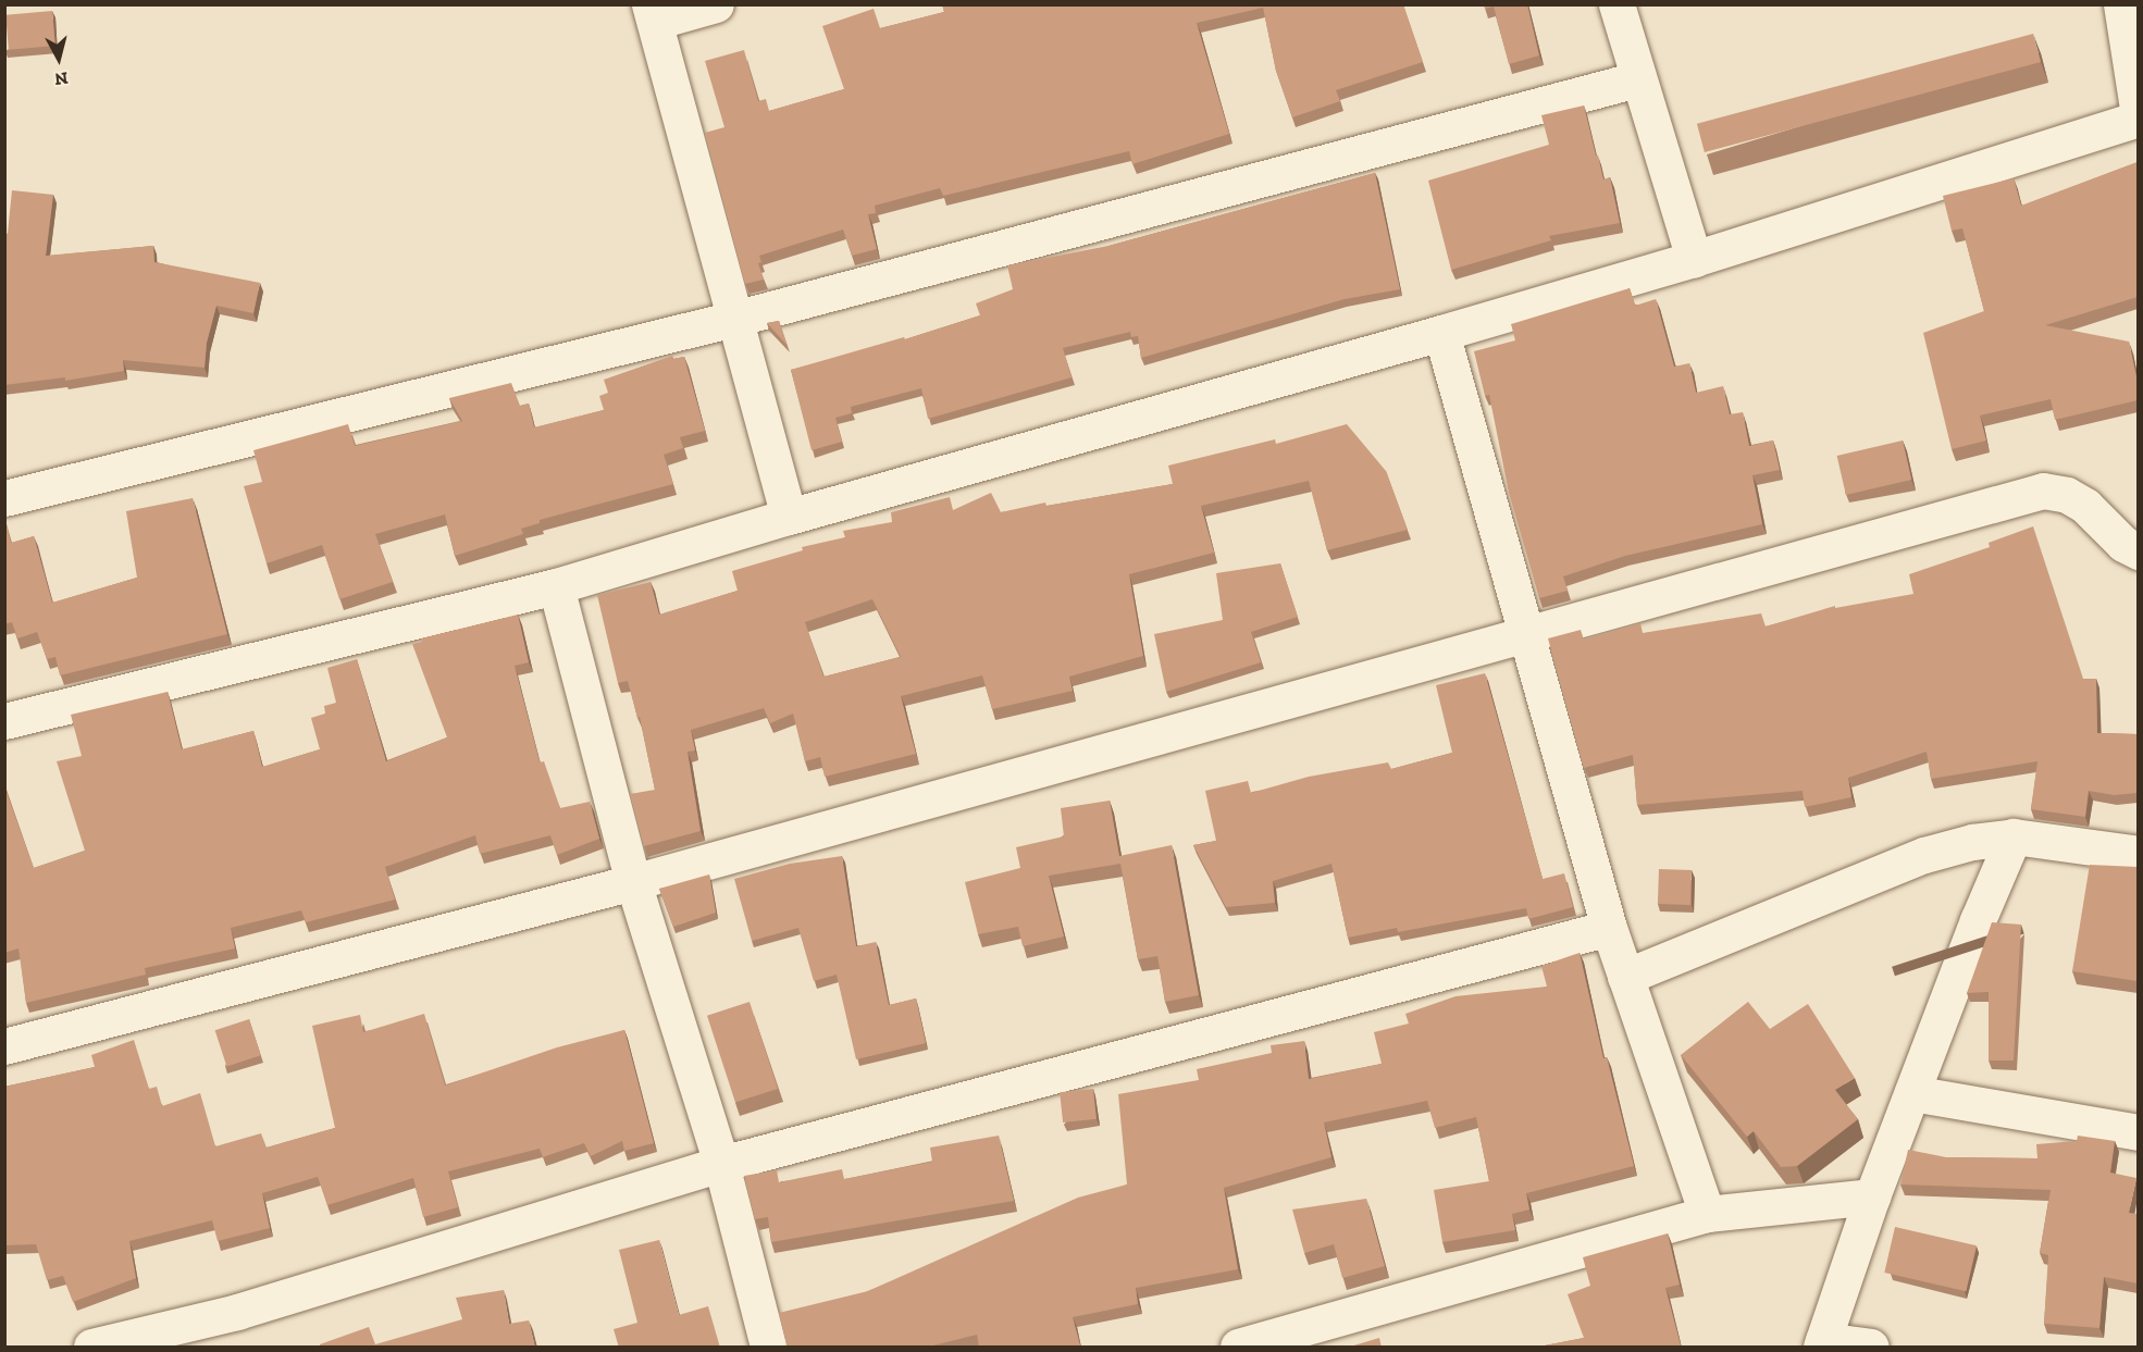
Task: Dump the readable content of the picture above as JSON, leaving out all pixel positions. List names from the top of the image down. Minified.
{"north":"bottom"}
